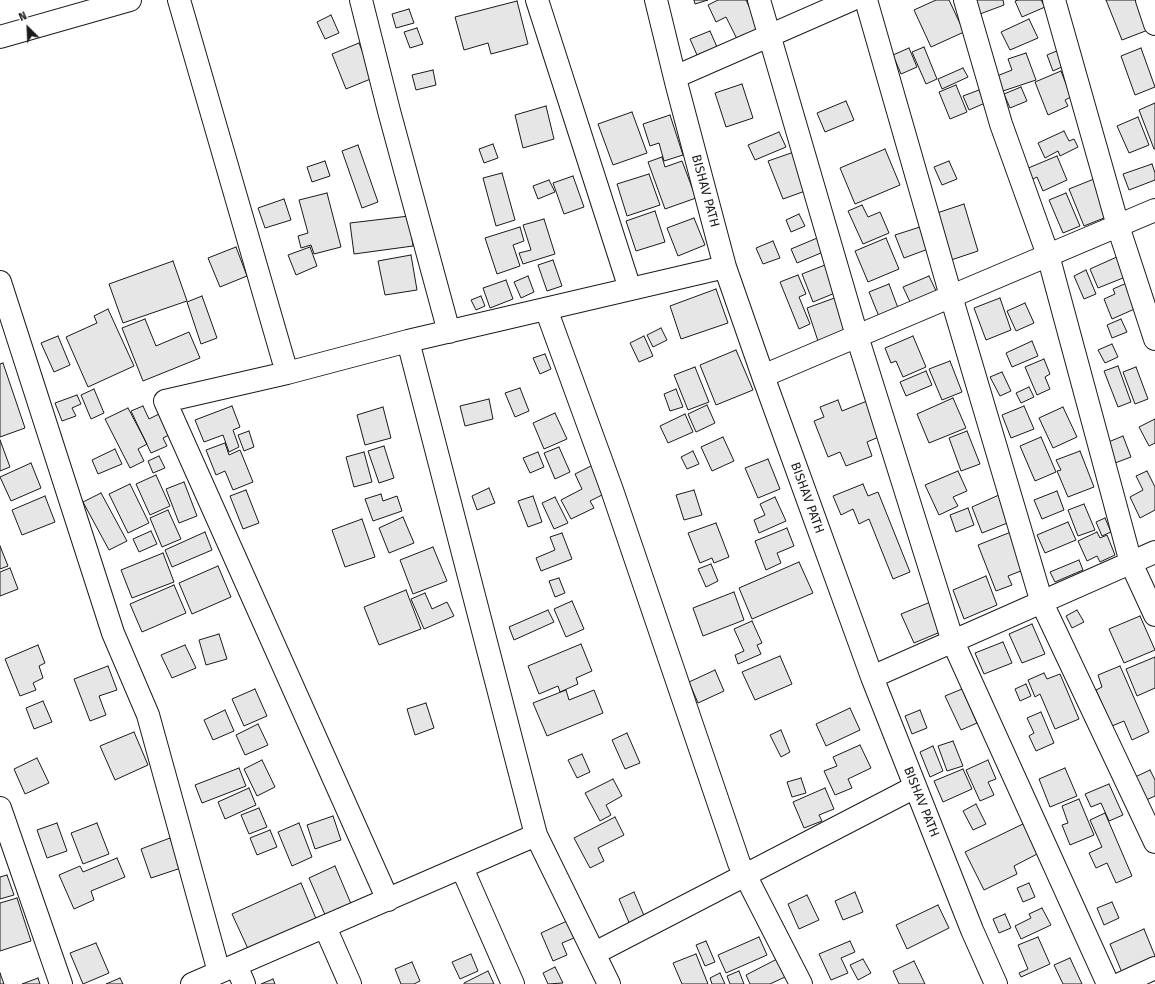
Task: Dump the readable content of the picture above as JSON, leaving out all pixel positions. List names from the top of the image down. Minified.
{"streets":{"street":["BISHAV PATH"]},"north":"top left"}
